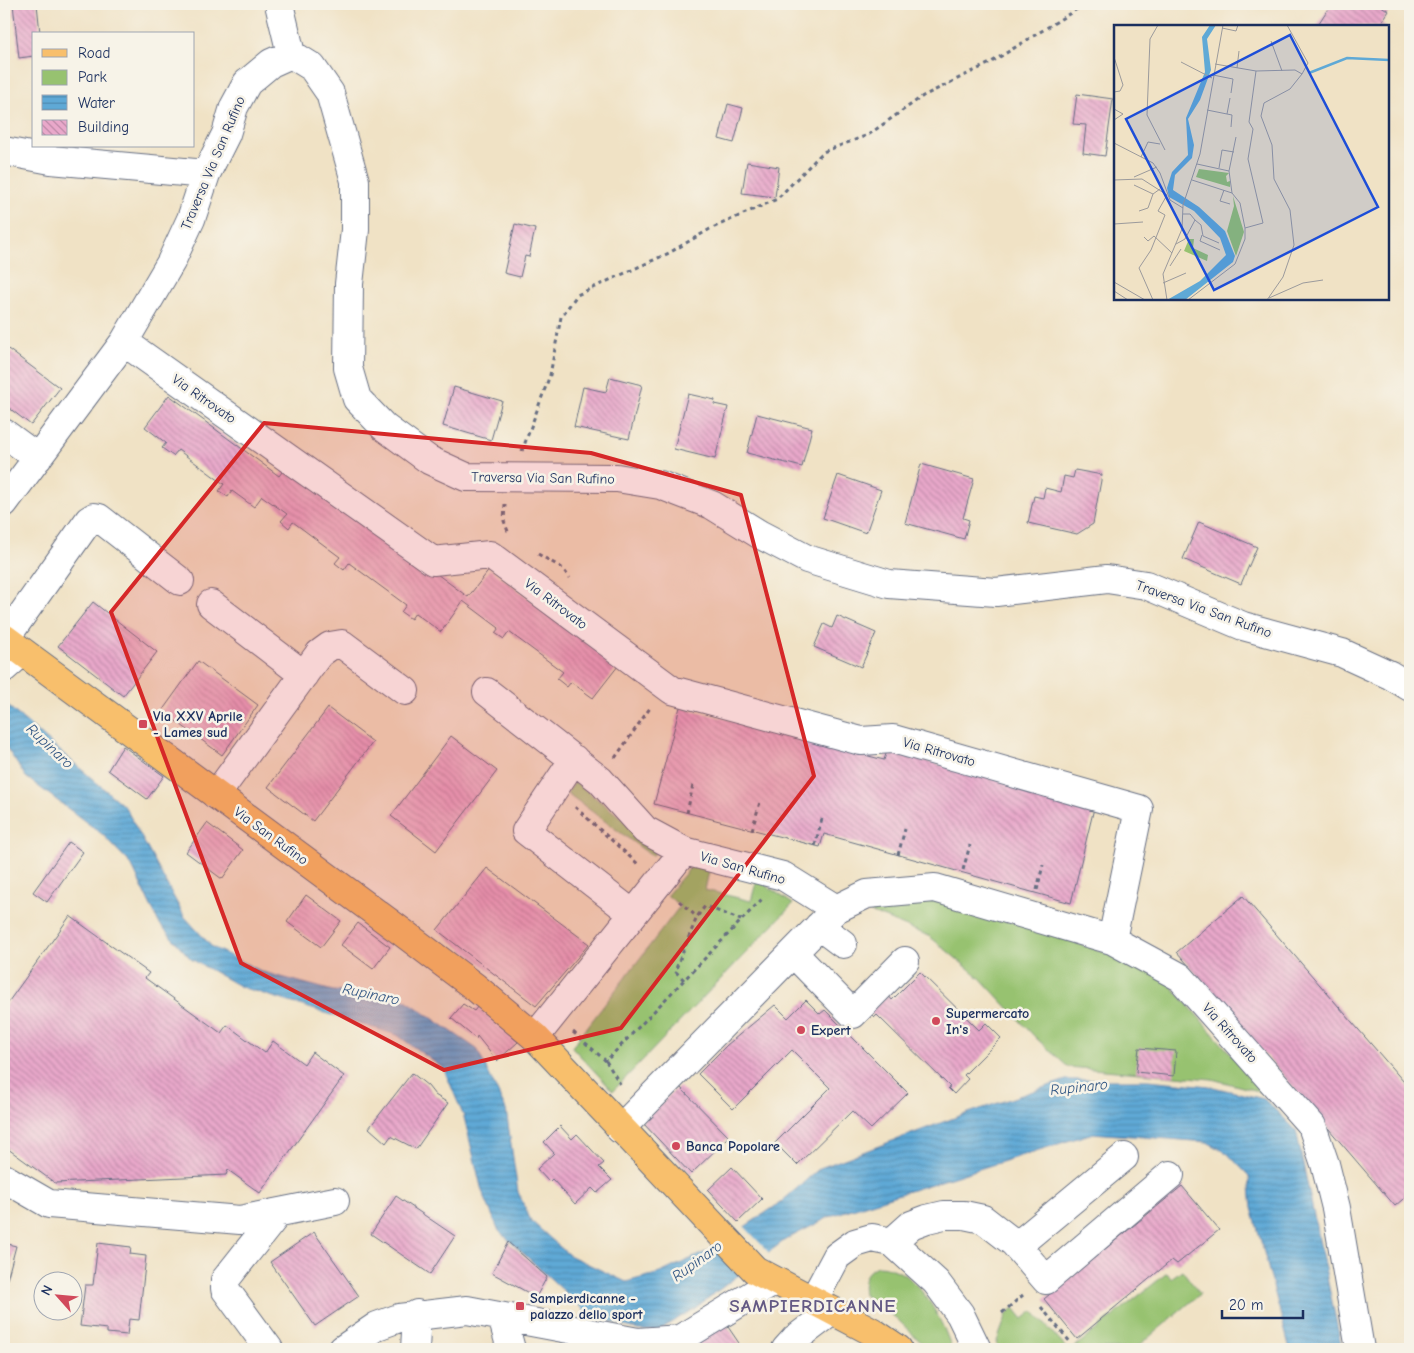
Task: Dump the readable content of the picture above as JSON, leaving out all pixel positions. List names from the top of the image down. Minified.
{"streets":{"main road":["Via San Rufino"],"street":["Traversa Via San Rufino","Via Ritrovato"]},"crossings":[["Traversa Via San Rufino","Via Ritrovato"]],"districts":["SAMPIERDICANNE"],"water":["Rupinaro"],"places":{"transit":["Via XXV Aprile - Lames sud","Sampierdicanne - palazzo dello sport"],"other":["Supermercato In's","Expert","Banca Popolare"]},"legend":["Road","Park","Water","Building"],"scale_bar":"20 m","north":"top left"}
